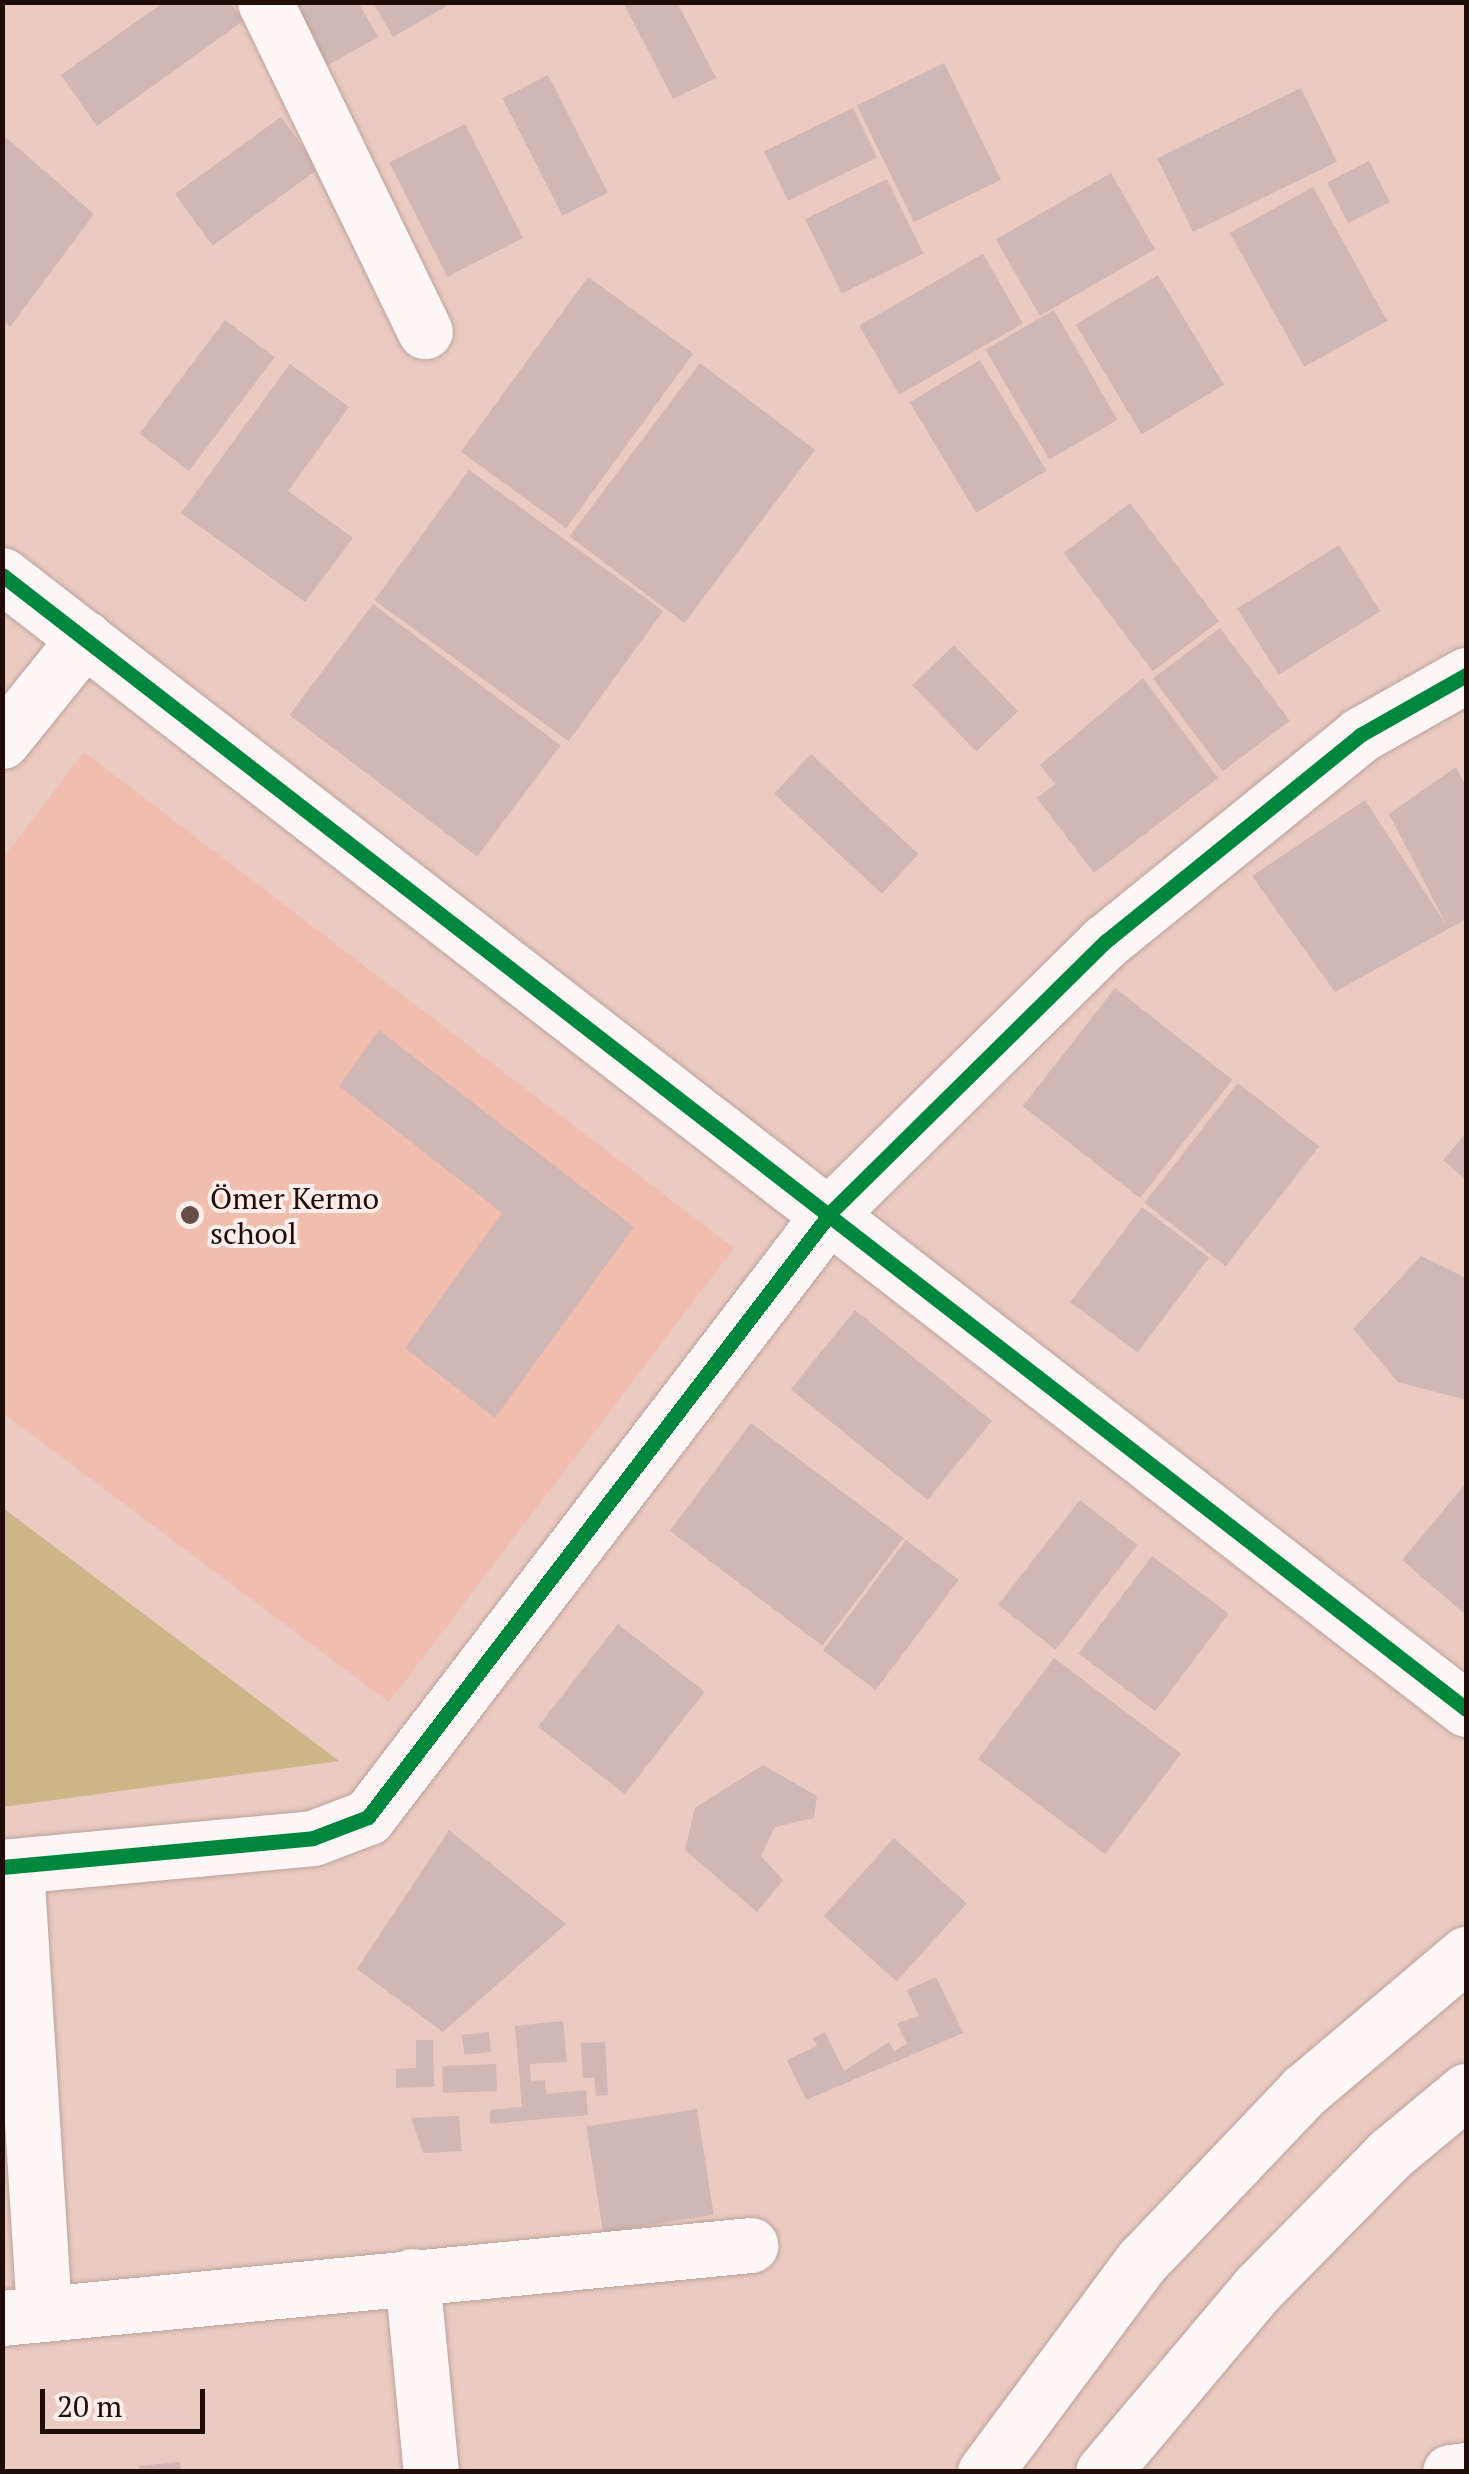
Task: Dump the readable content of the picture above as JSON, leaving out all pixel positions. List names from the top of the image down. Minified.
{"places":["Ömer Kermo school"],"scale_bar":"20 m"}
